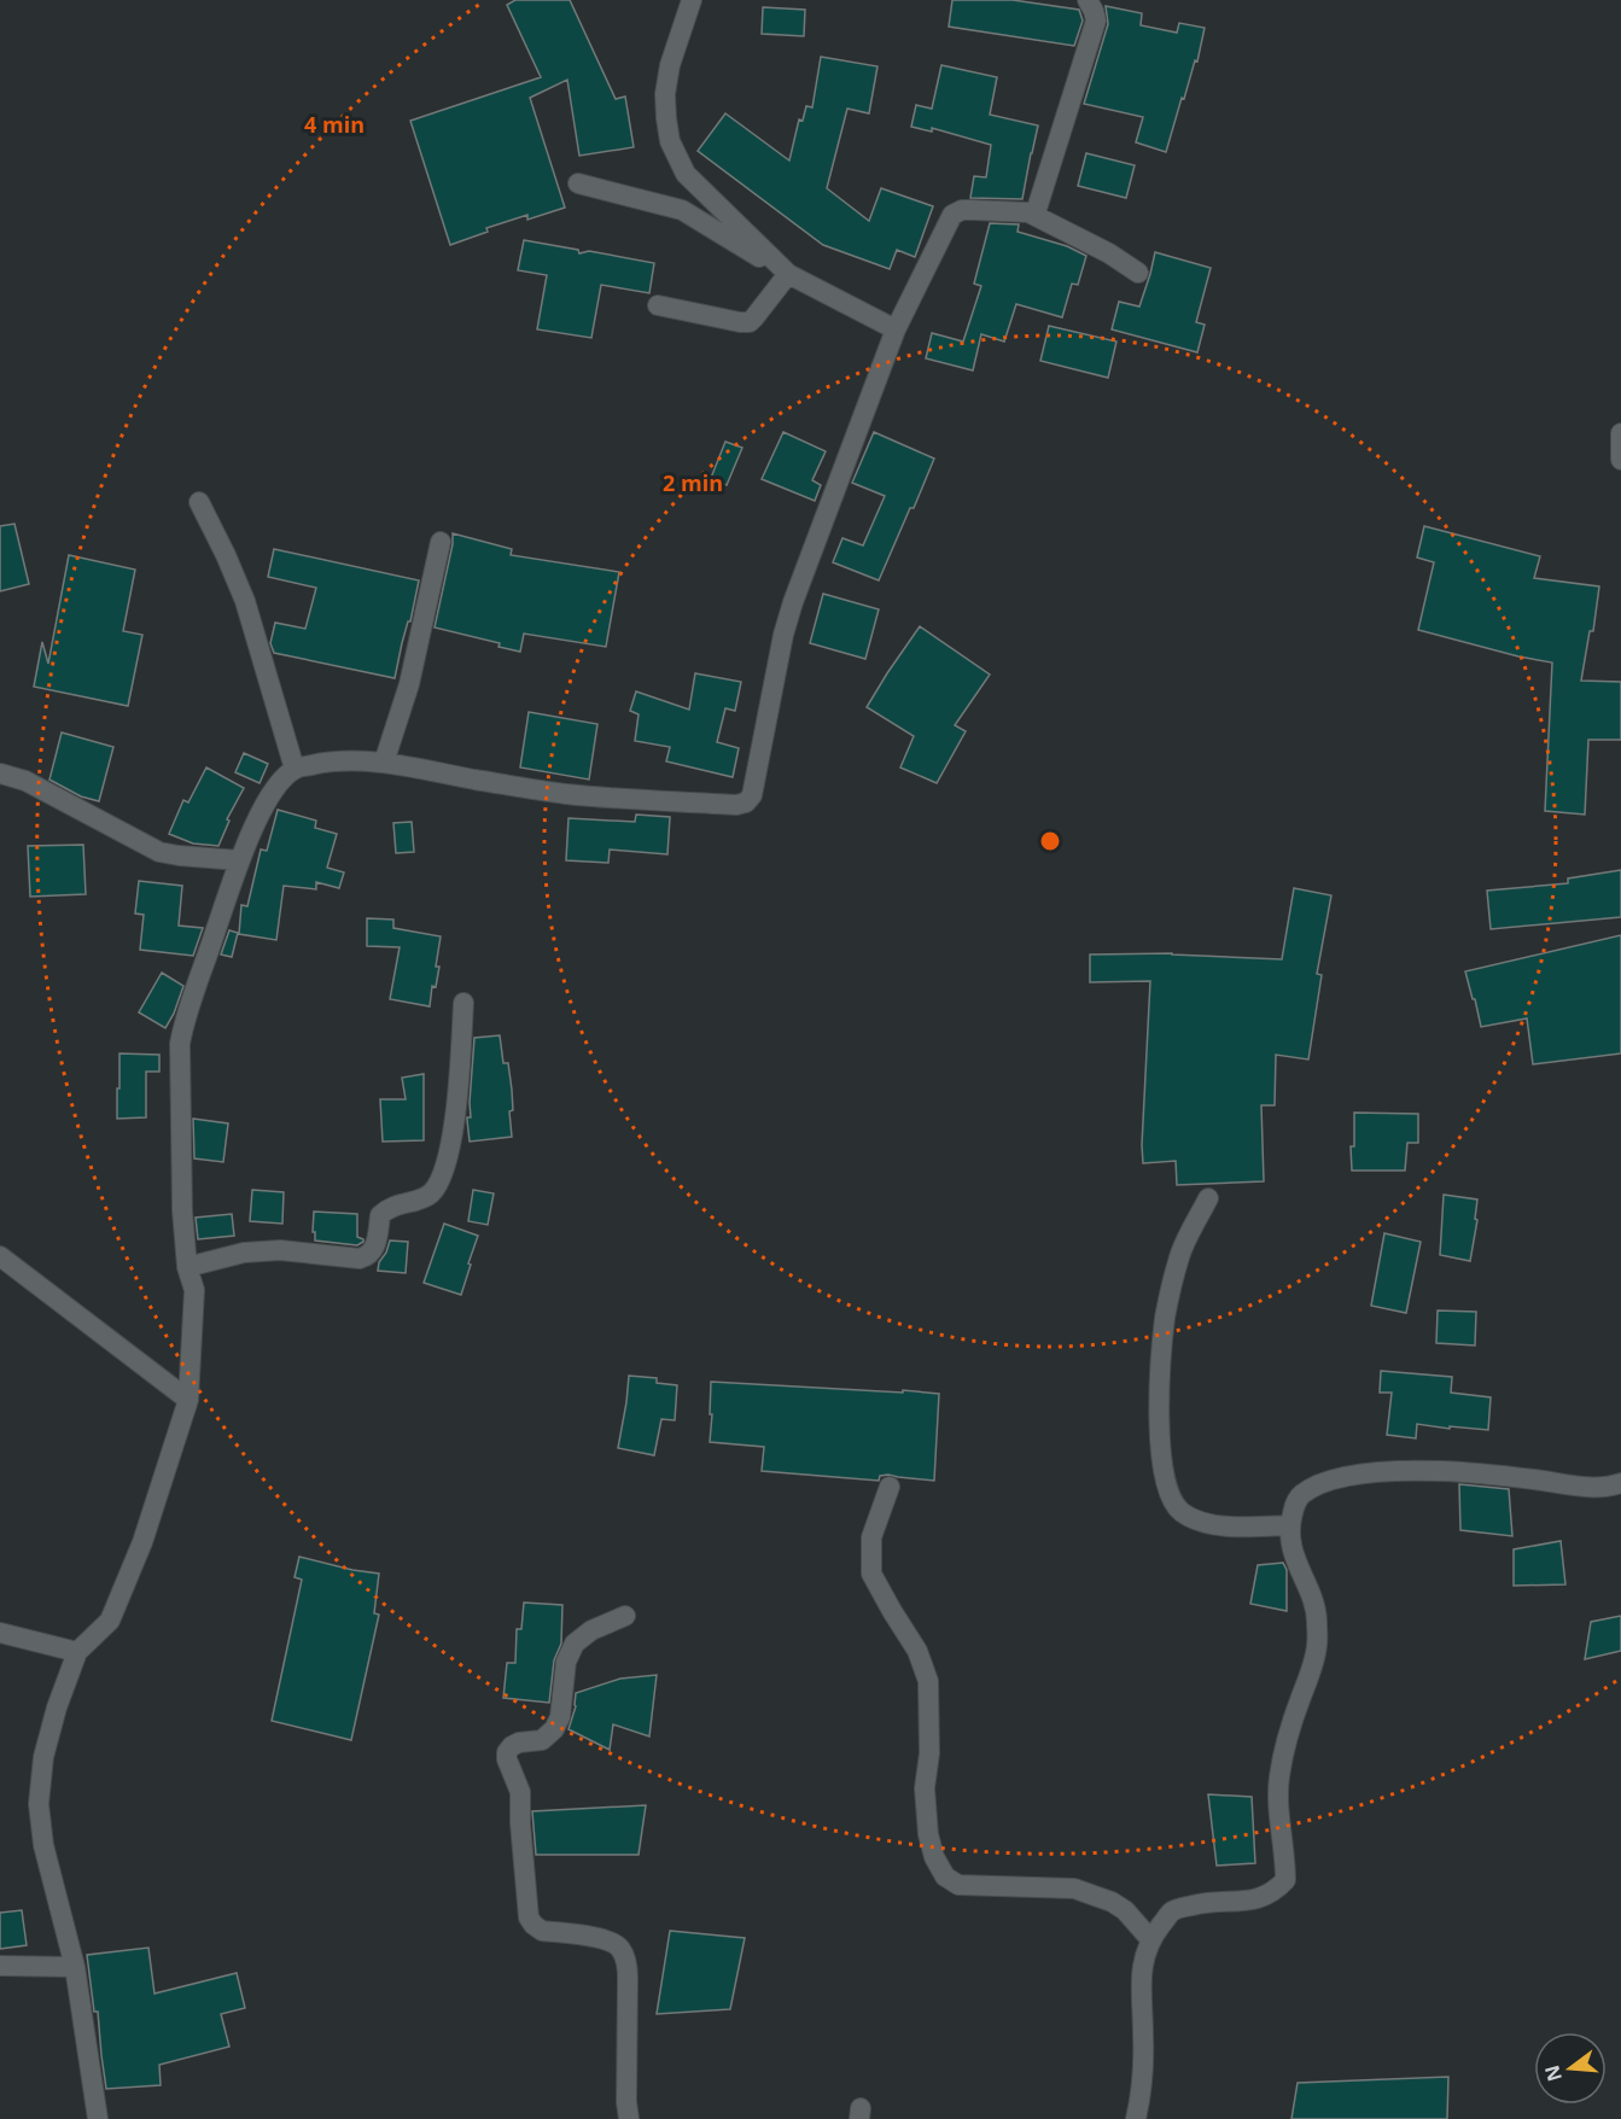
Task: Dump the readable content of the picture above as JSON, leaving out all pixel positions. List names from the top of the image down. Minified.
{"north":"left","rings":["4 min","2 min"]}
